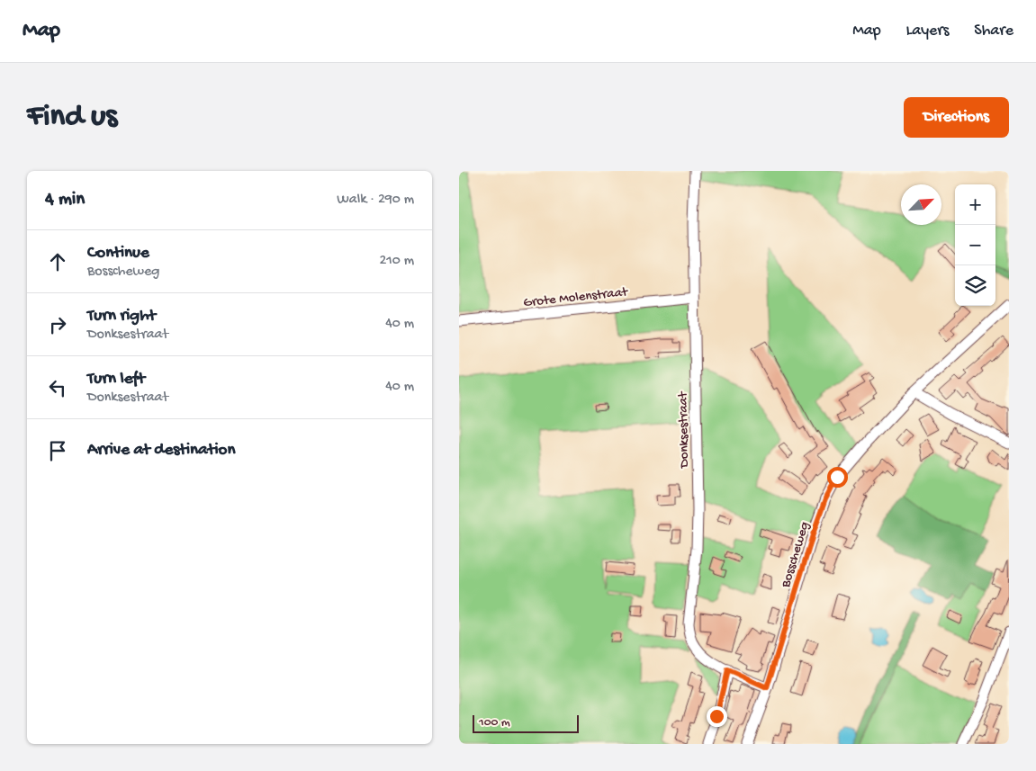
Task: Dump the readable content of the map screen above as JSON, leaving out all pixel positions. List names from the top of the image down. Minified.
{"streets":{"street":["Grote Molenstraat","Donksestraat","Bosscheweg"]},"crossings":[["Grote Molenstraat","Donksestraat"],["Donksestraat","Bosscheweg"]],"scale_bar":"100 m","north":"top right","page":{"header":"Map","nav":["Map","Layers","Share"],"buttons":"Directions","title":"Find us","heading":["4 min","Walk · 290 m"],"map_buttons":["+","−"],"list":[["Continue","Bosscheweg","210 m"],["Turn right","Donksestraat","40 m"],["Turn left","Donksestraat","40 m"],"Arrive at destination"],"scale":"100 m"}}
